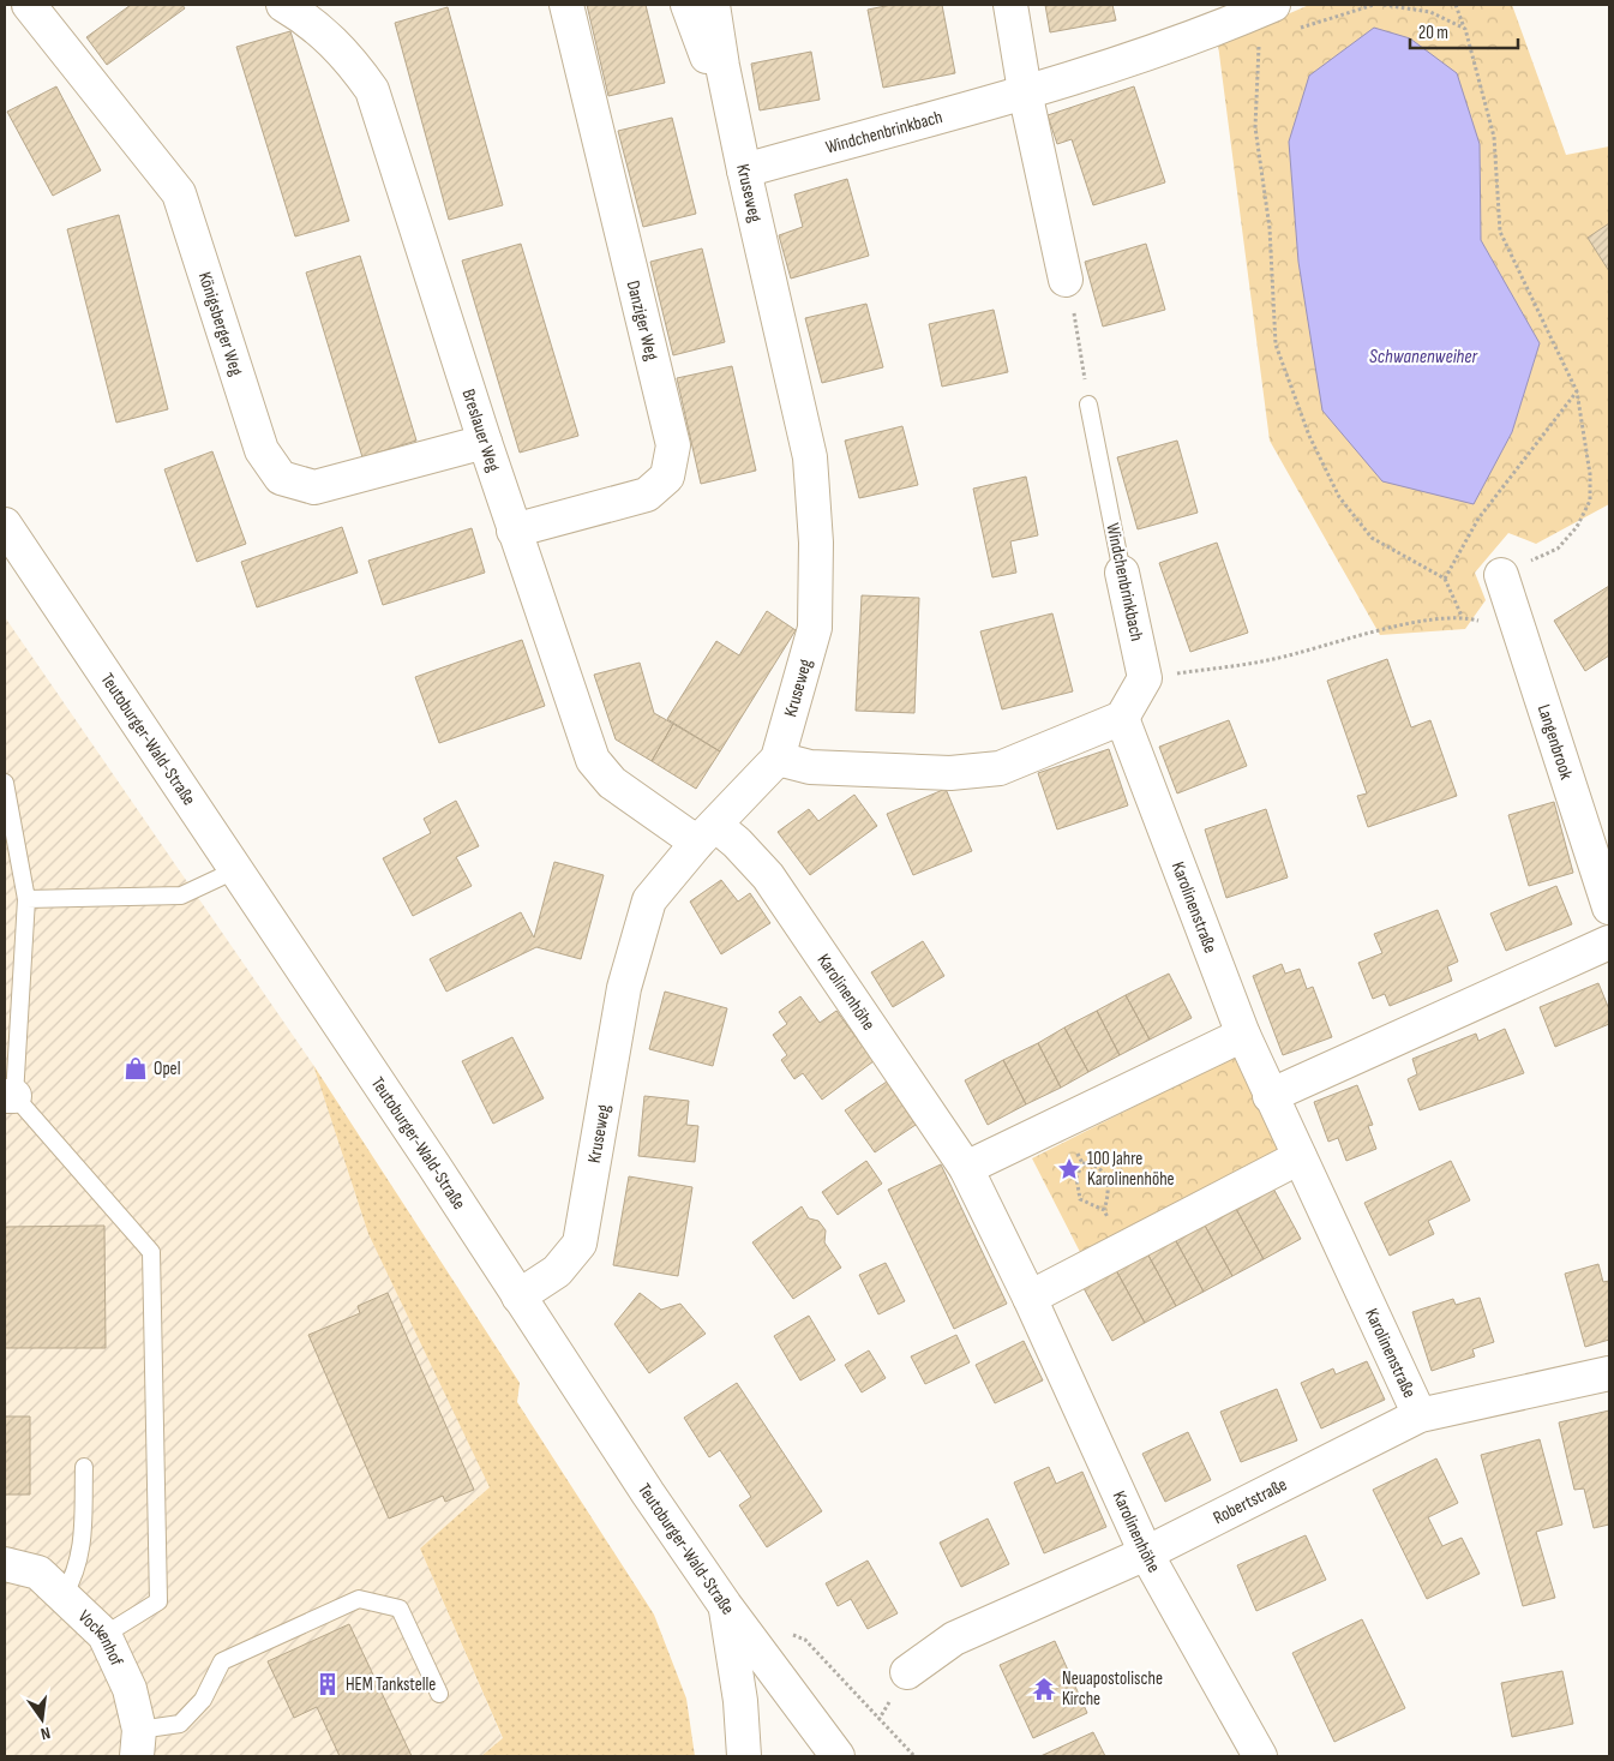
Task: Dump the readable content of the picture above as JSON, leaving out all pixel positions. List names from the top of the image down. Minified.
{"streets":{"street":["Windchenbrinkbach","Kruseweg","Danziger Weg","Königsberger Weg","Breslauer Weg","Teutoburger-Wald-Straße","Langenbrook","Karolinenstraße","Karolinenhöhe","Robertstraße","Vockenhof"]},"crossings":[["Windchenbrinkbach","Kruseweg"],["Kruseweg","Breslauer Weg"],["Kruseweg","Teutoburger-Wald-Straße"],["Kruseweg","Karolinenhöhe"],["Danziger Weg","Breslauer Weg"],["Königsberger Weg","Breslauer Weg"],["Breslauer Weg","Karolinenhöhe"],["Karolinenstraße","Robertstraße"],["Karolinenhöhe","Robertstraße"]],"water":["Schwanenweiher"],"places":{"shop":["Opel"],"place":["100 Jahre Karolinenhöhe"],"building":["HEM Tankstelle"],"temple":["Neuapostolische Kirche"]},"scale_bar":"20 m","north":"bottom"}
